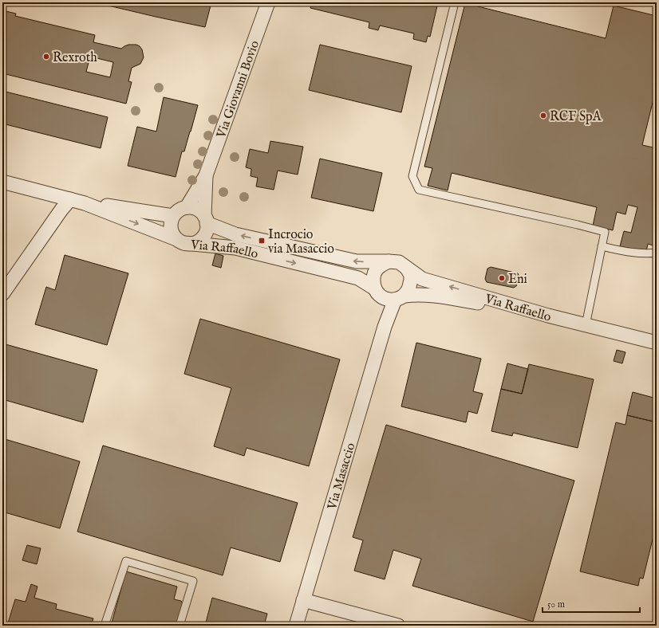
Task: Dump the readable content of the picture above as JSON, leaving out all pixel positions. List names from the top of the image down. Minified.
{"streets":{"street":["Via Giovanni Bovio","Via Raffaello","Via Masaccio"]},"crossings":[["Via Giovanni Bovio","Via Raffaello"],["Via Raffaello","Via Masaccio"]],"places":{"other":["Rexroth","RCF SpA","Eni"],"transit":["Incrocio via Masaccio"]},"scale_bar":"50 m"}
